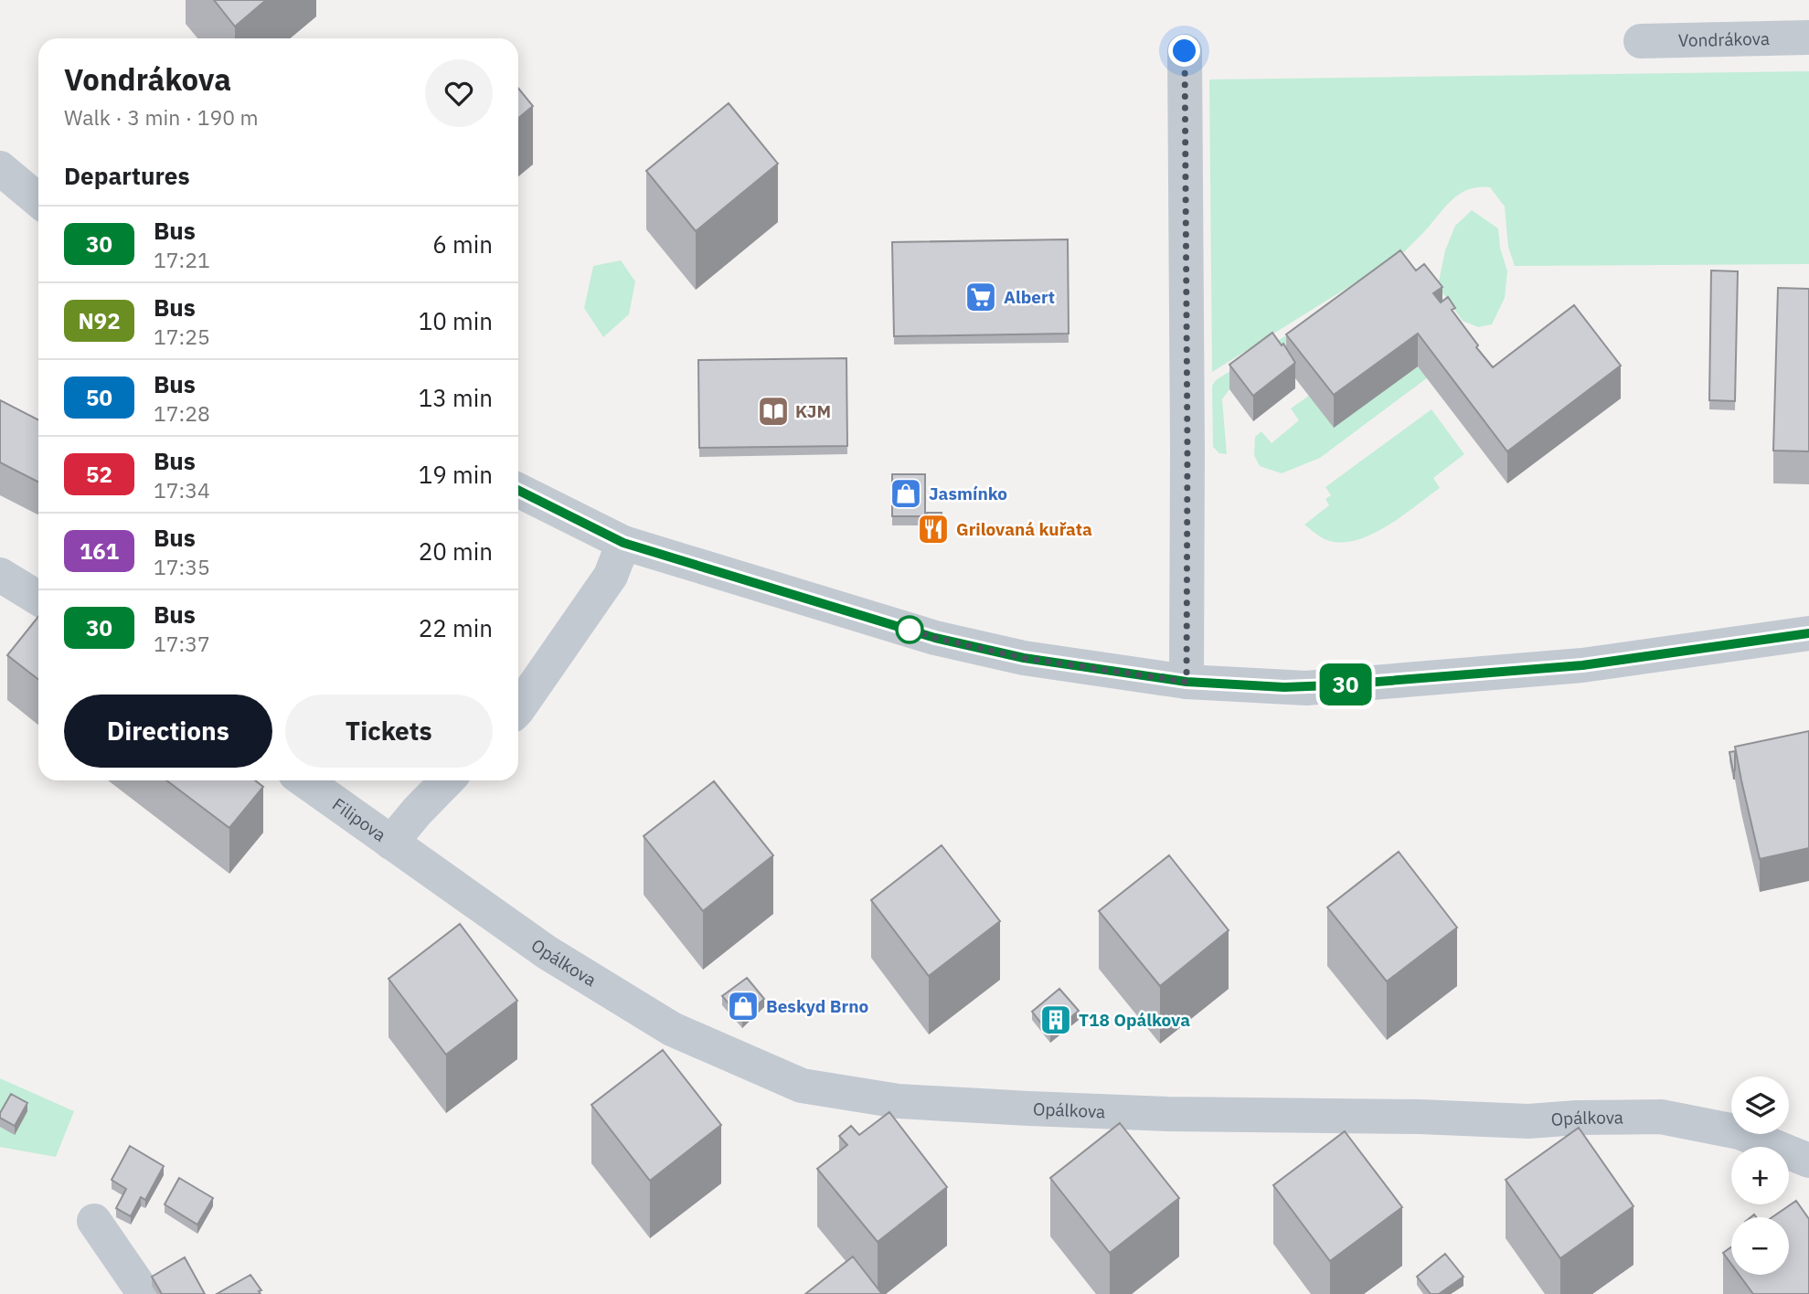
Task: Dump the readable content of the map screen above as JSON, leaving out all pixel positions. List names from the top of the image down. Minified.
{"streets":{"street":["Vondrákova","Filipova","Opálkova"]},"crossings":[["Filipova","Opálkova"]],"places":{"supermarket":["Albert"],"library":["KJM"],"shop":["Jasmínko","Beskyd Brno"],"restaurant":["Grilovaná kuřata"],"building":["T18 Opálkova"]},"lines":["bus line 30"],"page":{"on_map":"30","heading":[["Vondrákova","Walk · 3 min · 190 m"],"Departures"],"list":[{"mark":"30","name":"Bus","note":"17:21","value":"6 min"},{"mark":"N92","name":"Bus","note":"17:25","value":"10 min"},{"mark":"50","name":"Bus","note":"17:28","value":"13 min"},{"mark":"52","name":"Bus","note":"17:34","value":"19 min"},{"mark":"161","name":"Bus","note":"17:35","value":"20 min"},{"mark":"30","name":"Bus","note":"17:37","value":"22 min"}],"buttons":["Directions","Tickets"],"map_buttons":["+","−"]}}
